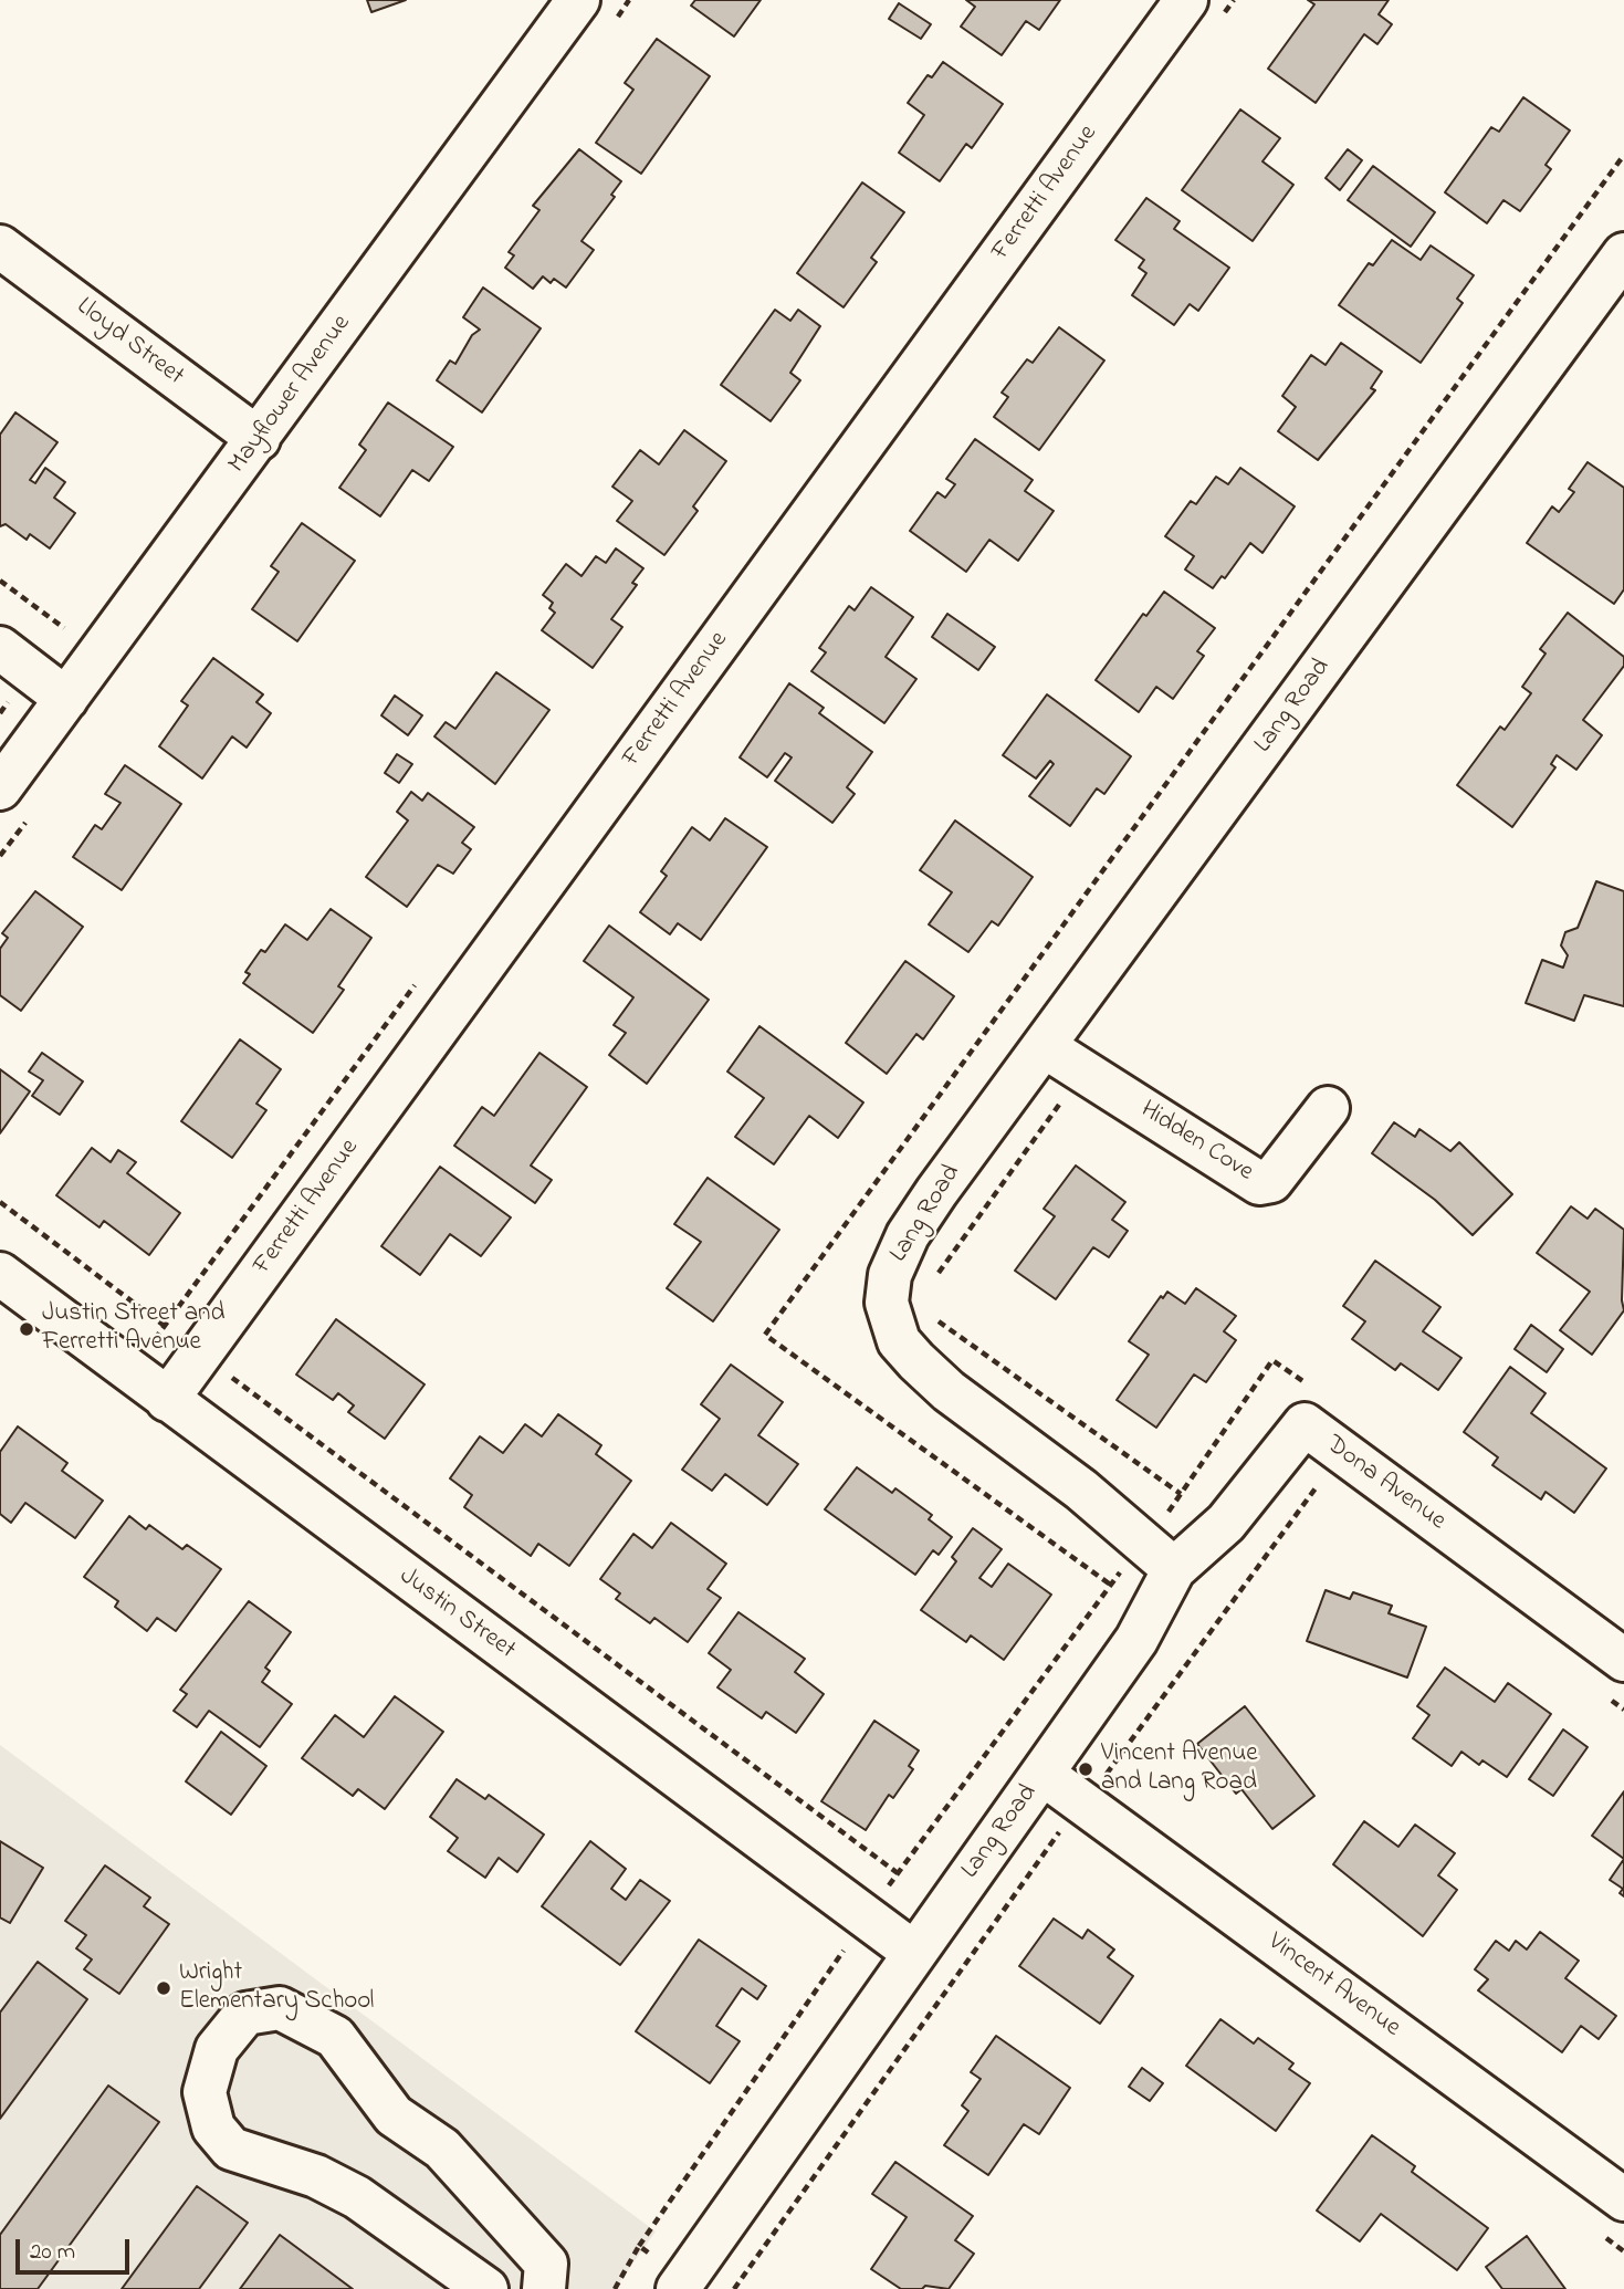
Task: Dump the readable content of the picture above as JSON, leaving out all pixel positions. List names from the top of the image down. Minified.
{"streets":{"street":["Ferretti Avenue","Lloyd Street","Mayflower Avenue","Lang Road","Hidden Cove","Dona Avenue","Justin Street","Vincent Avenue"]},"crossings":[["Ferretti Avenue","Justin Street"],["Lloyd Street","Mayflower Avenue"],["Lang Road","Hidden Cove"],["Lang Road","Dona Avenue"],["Lang Road","Justin Street"],["Lang Road","Vincent Avenue"]],"places":["Justin Street and Ferretti Avenue","Vincent Avenue and Lang Road","Wright Elementary School"],"scale_bar":"20 m"}
